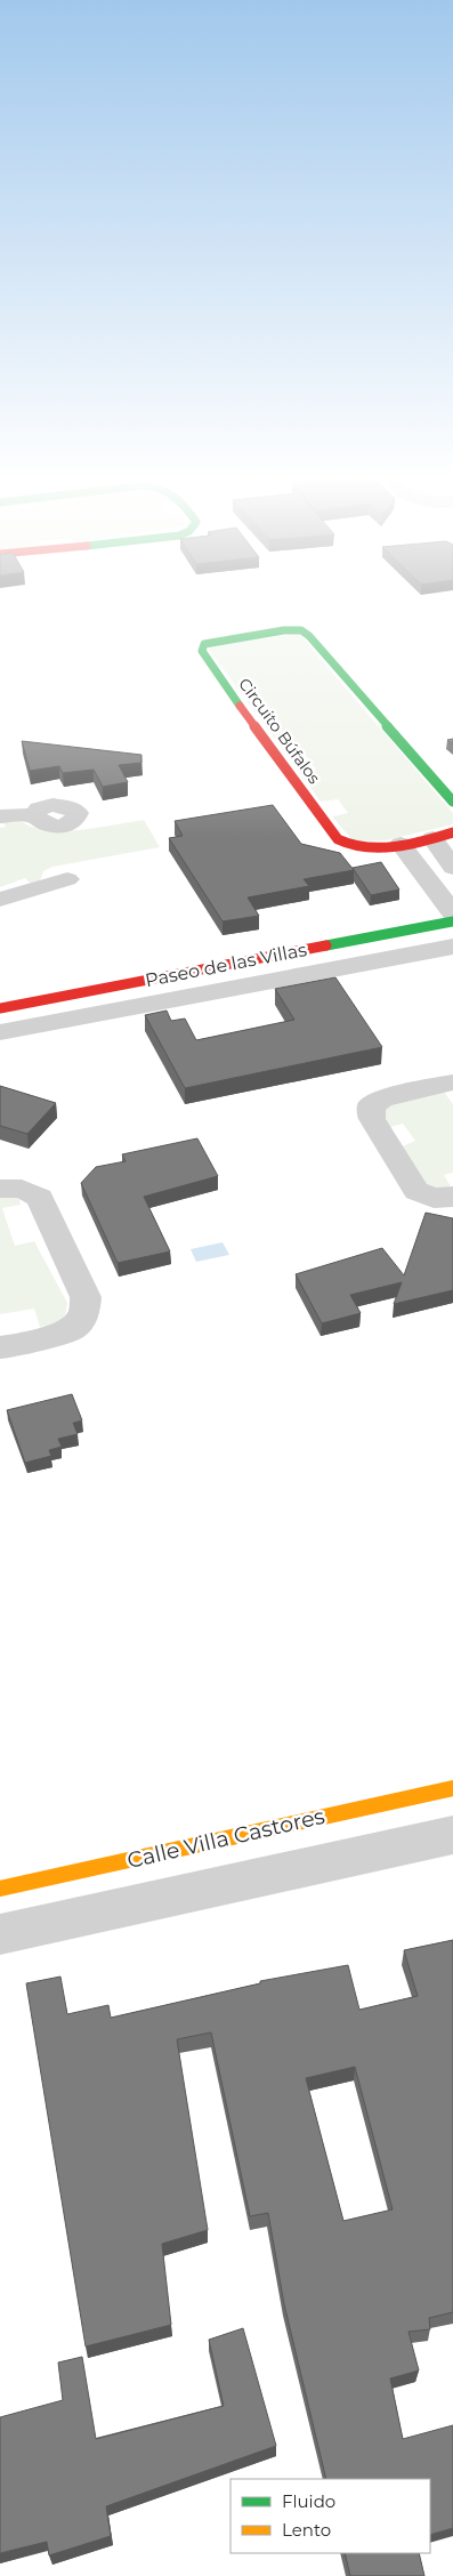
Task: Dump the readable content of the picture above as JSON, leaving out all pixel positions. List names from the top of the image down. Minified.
{"streets":{"street":["Circuito Búfalos","Paseo de las Villas","Calle Villa Castores"]},"legend":["Fluido","Lento"]}
